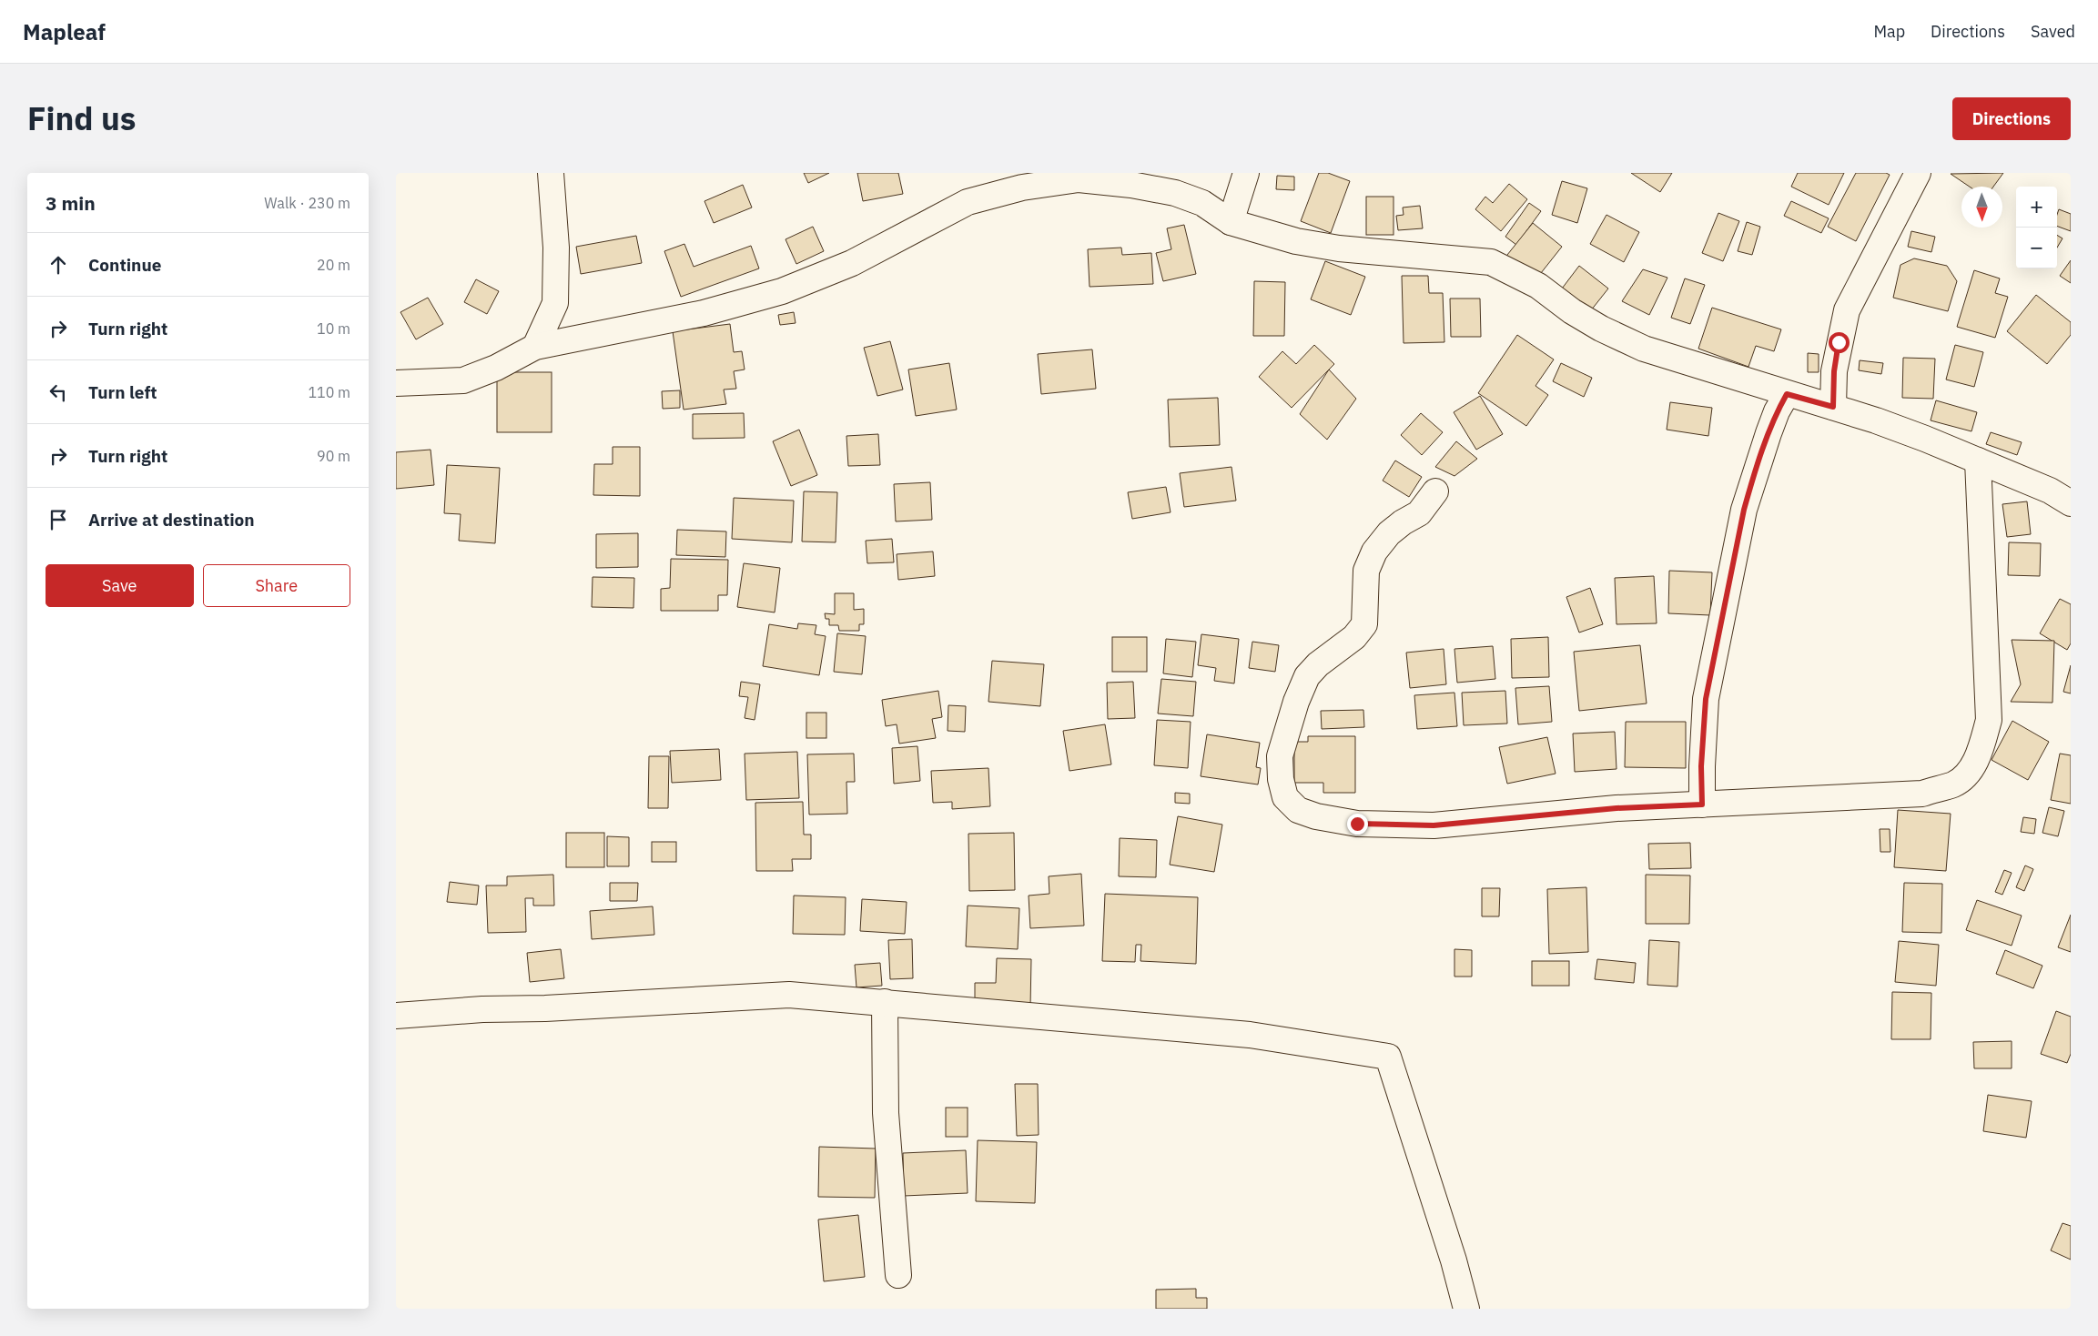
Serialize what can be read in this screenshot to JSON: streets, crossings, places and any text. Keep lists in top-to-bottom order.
{
  "north": "bottom",
  "page": {
    "header": "Mapleaf",
    "nav": ["Map", "Directions", "Saved"],
    "title": "Find us",
    "buttons": [
      "Directions",
      ["Save", "Share"]
    ],
    "heading": ["3 min", "Walk · 230 m"],
    "map_buttons": ["+", "−"],
    "list": [
      ["Continue", "20 m"],
      ["Turn right", "10 m"],
      ["Turn left", "110 m"],
      ["Turn right", "90 m"],
      "Arrive at destination"
    ]
  }
}
